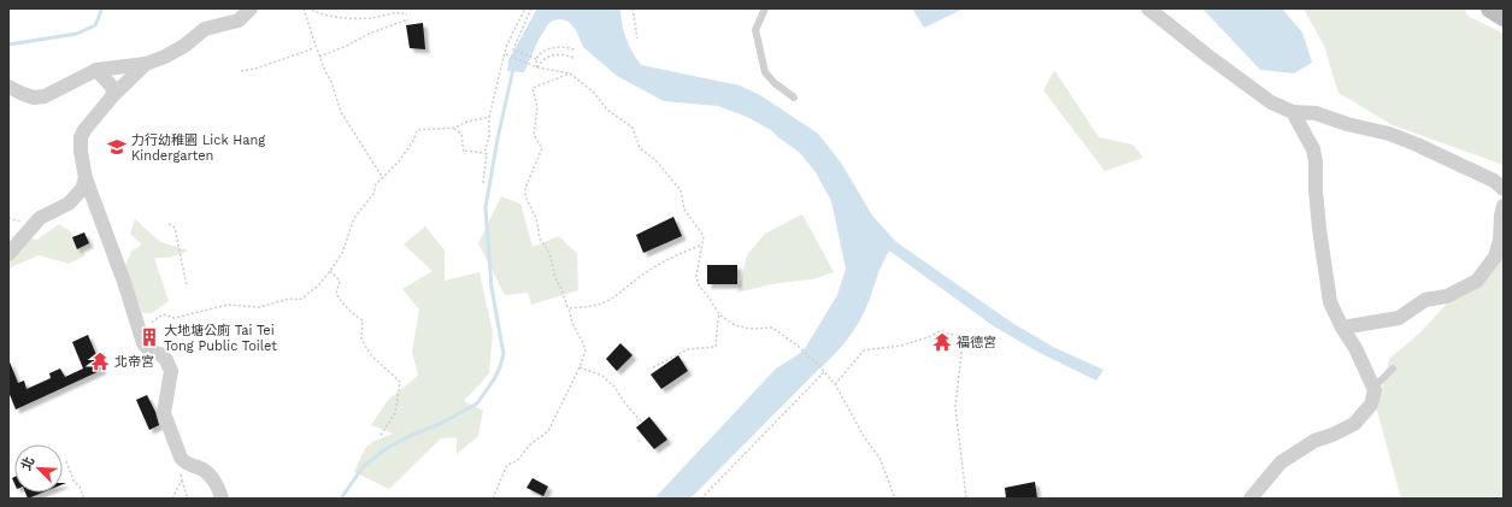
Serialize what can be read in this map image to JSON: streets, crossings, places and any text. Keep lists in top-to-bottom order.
{
  "places": {
    "school or university": ["力行幼稚園 Lick Hang Kindergarten"],
    "building": ["大地塘公廁 Tai Tei Tong Public Toilet"],
    "temple": ["福德宮", "北帝宮"]
  },
  "north": "top left"
}
